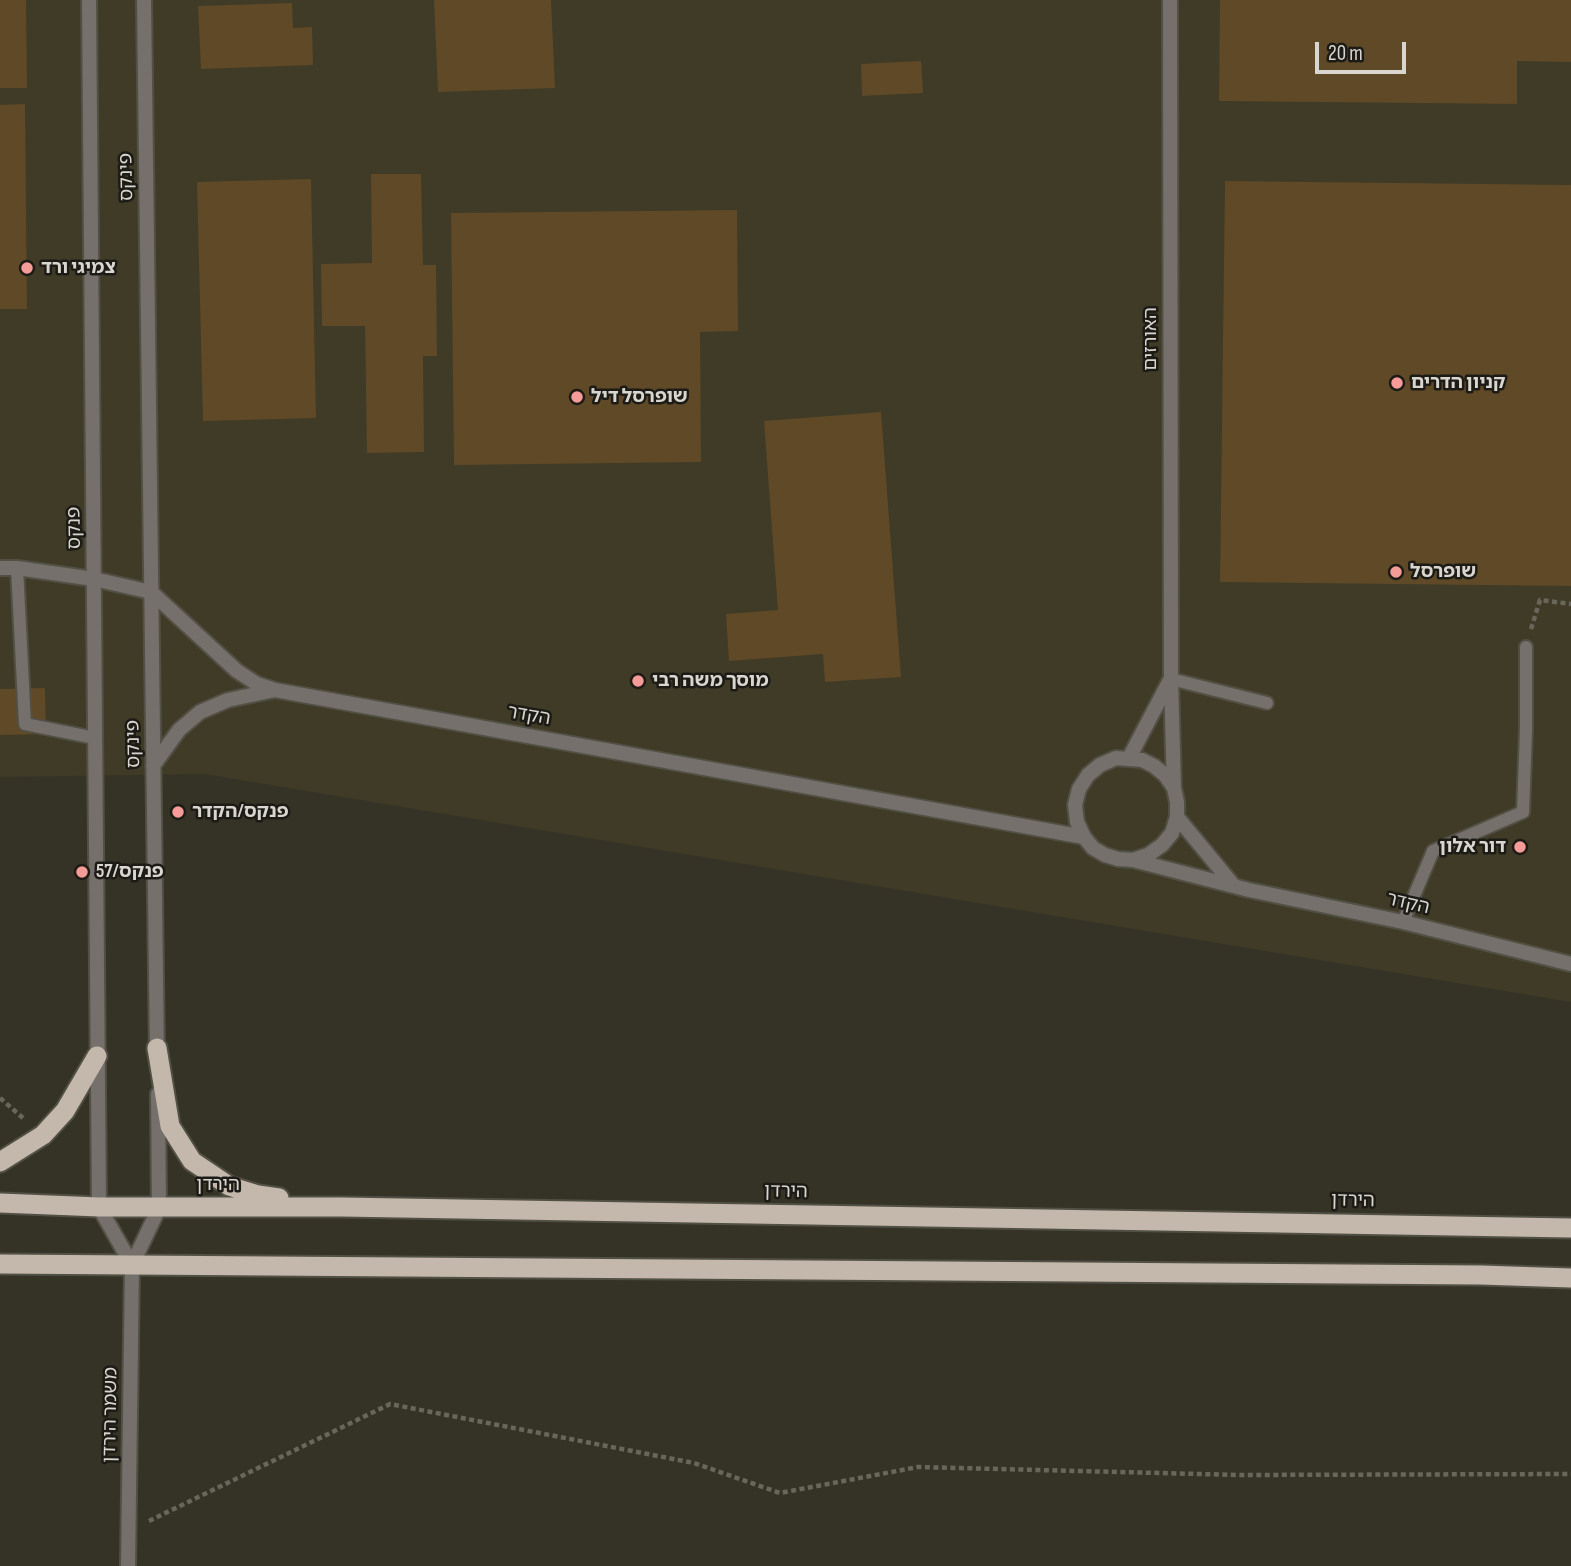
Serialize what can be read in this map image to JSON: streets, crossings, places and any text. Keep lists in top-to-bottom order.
{
  "streets": {
    "highway": ["הירדן"],
    "street": [
      "פינקס",
      "האורזים",
      "פנקס",
      "הקדר",
      "משמר הירדן"
    ]
  },
  "crossings": [
    ["פינקס", "הקדר"],
    ["פינקס", "הירדן"],
    ["פינקס", "משמר הירדן"],
    ["האורזים", "הקדר"],
    ["פנקס", "הקדר"]
  ],
  "places": [
    "צמיגי ורד",
    "קניון הדרים",
    "שופרסל דיל",
    "שופרסל",
    "מוסך משה רבי",
    "פנקס/הקדר",
    "דור אלון",
    "פנקס/57"
  ],
  "scale_bar": "20 m"
}
